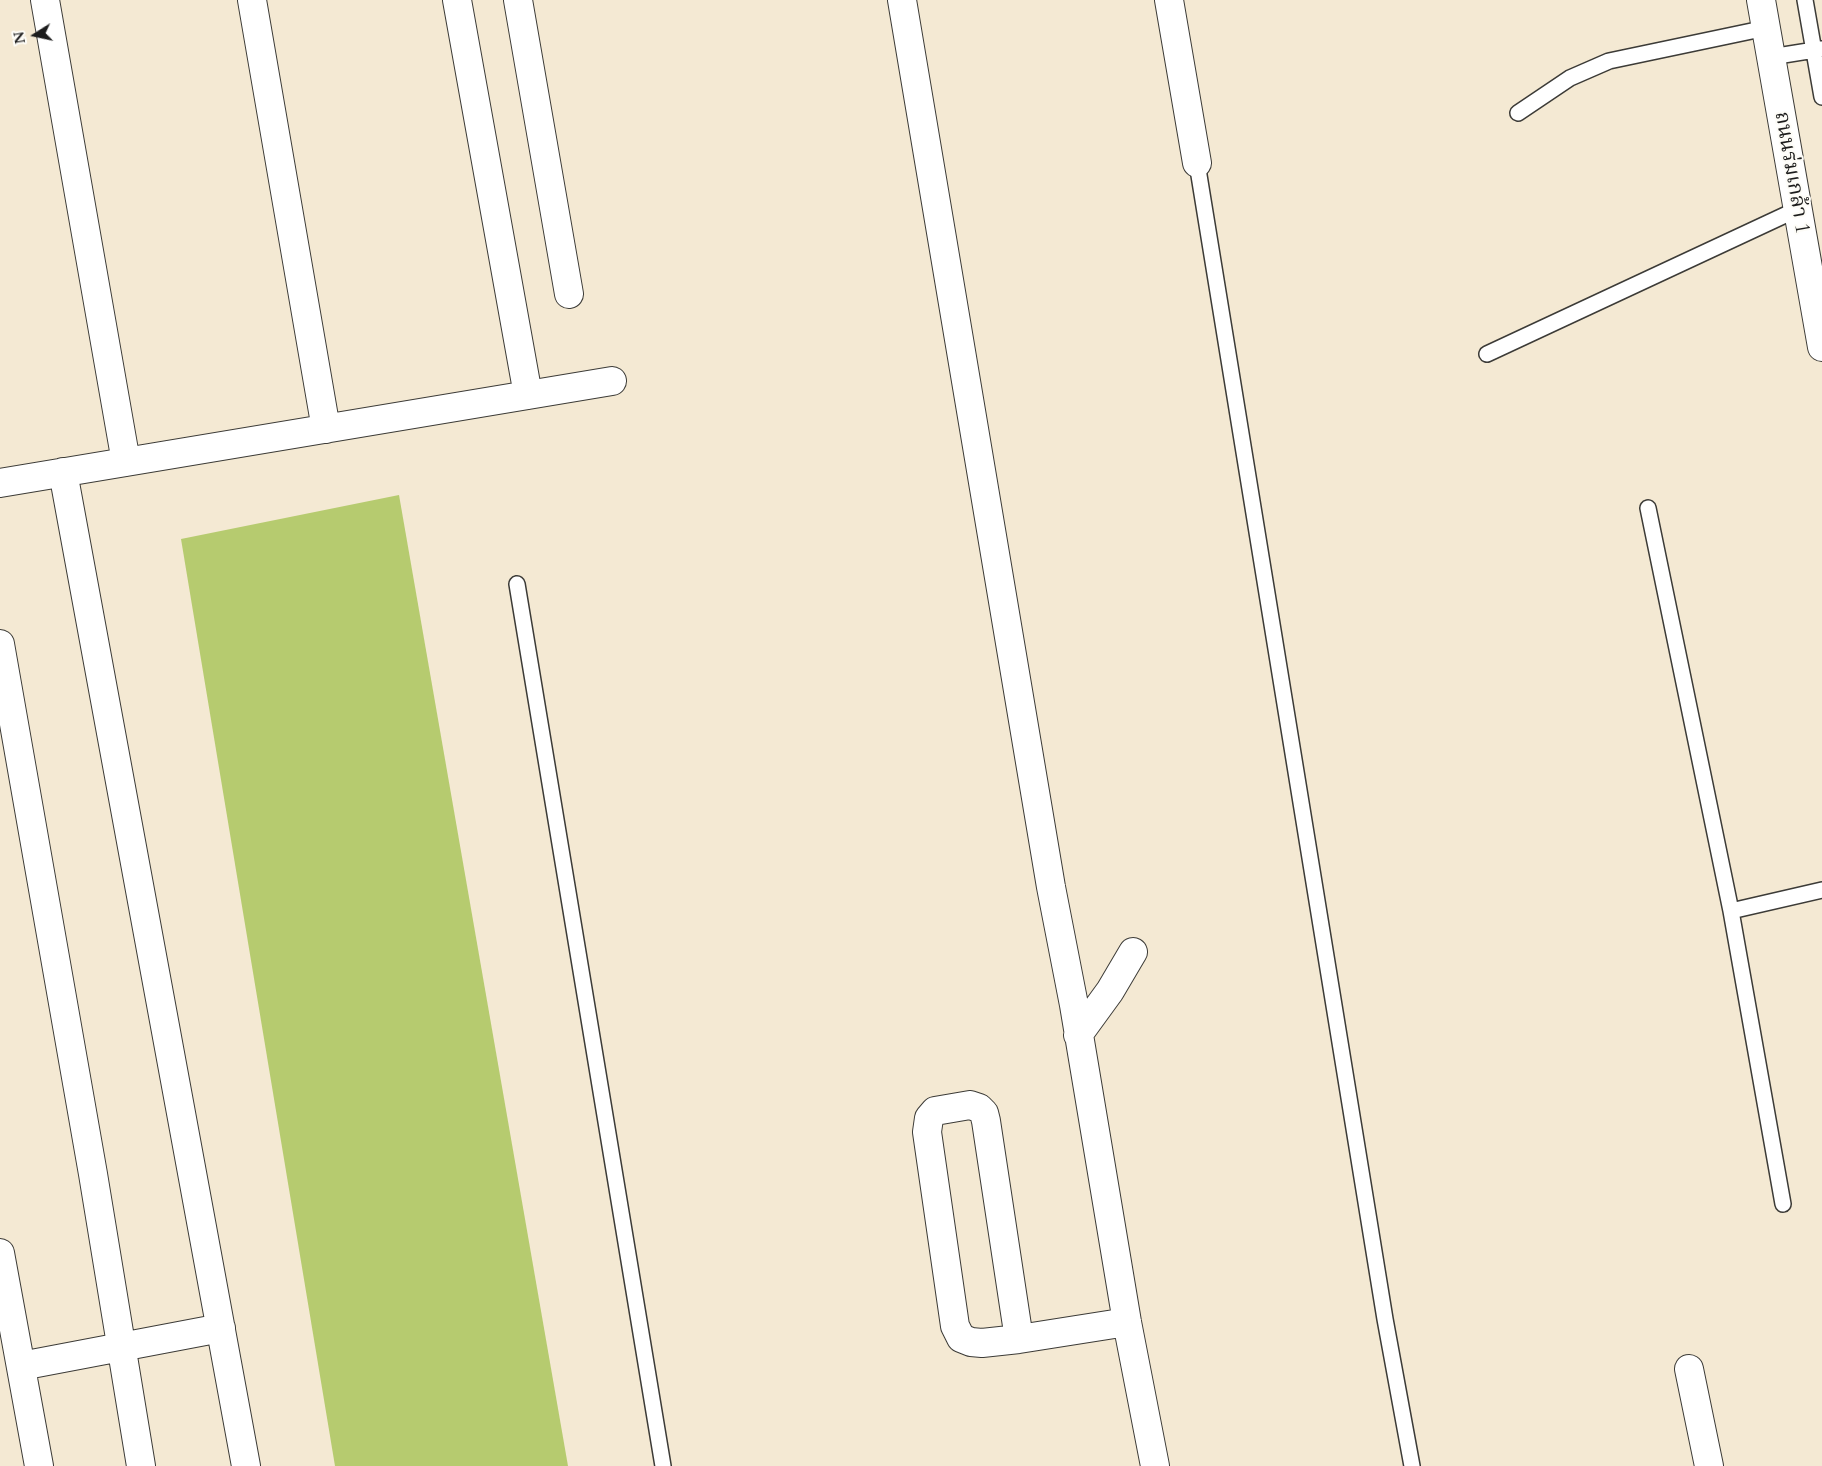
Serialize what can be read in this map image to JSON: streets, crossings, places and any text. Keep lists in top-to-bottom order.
{
  "streets": {
    "street": ["ถนนร่มเกล้า 1"]
  },
  "north": "left"
}
